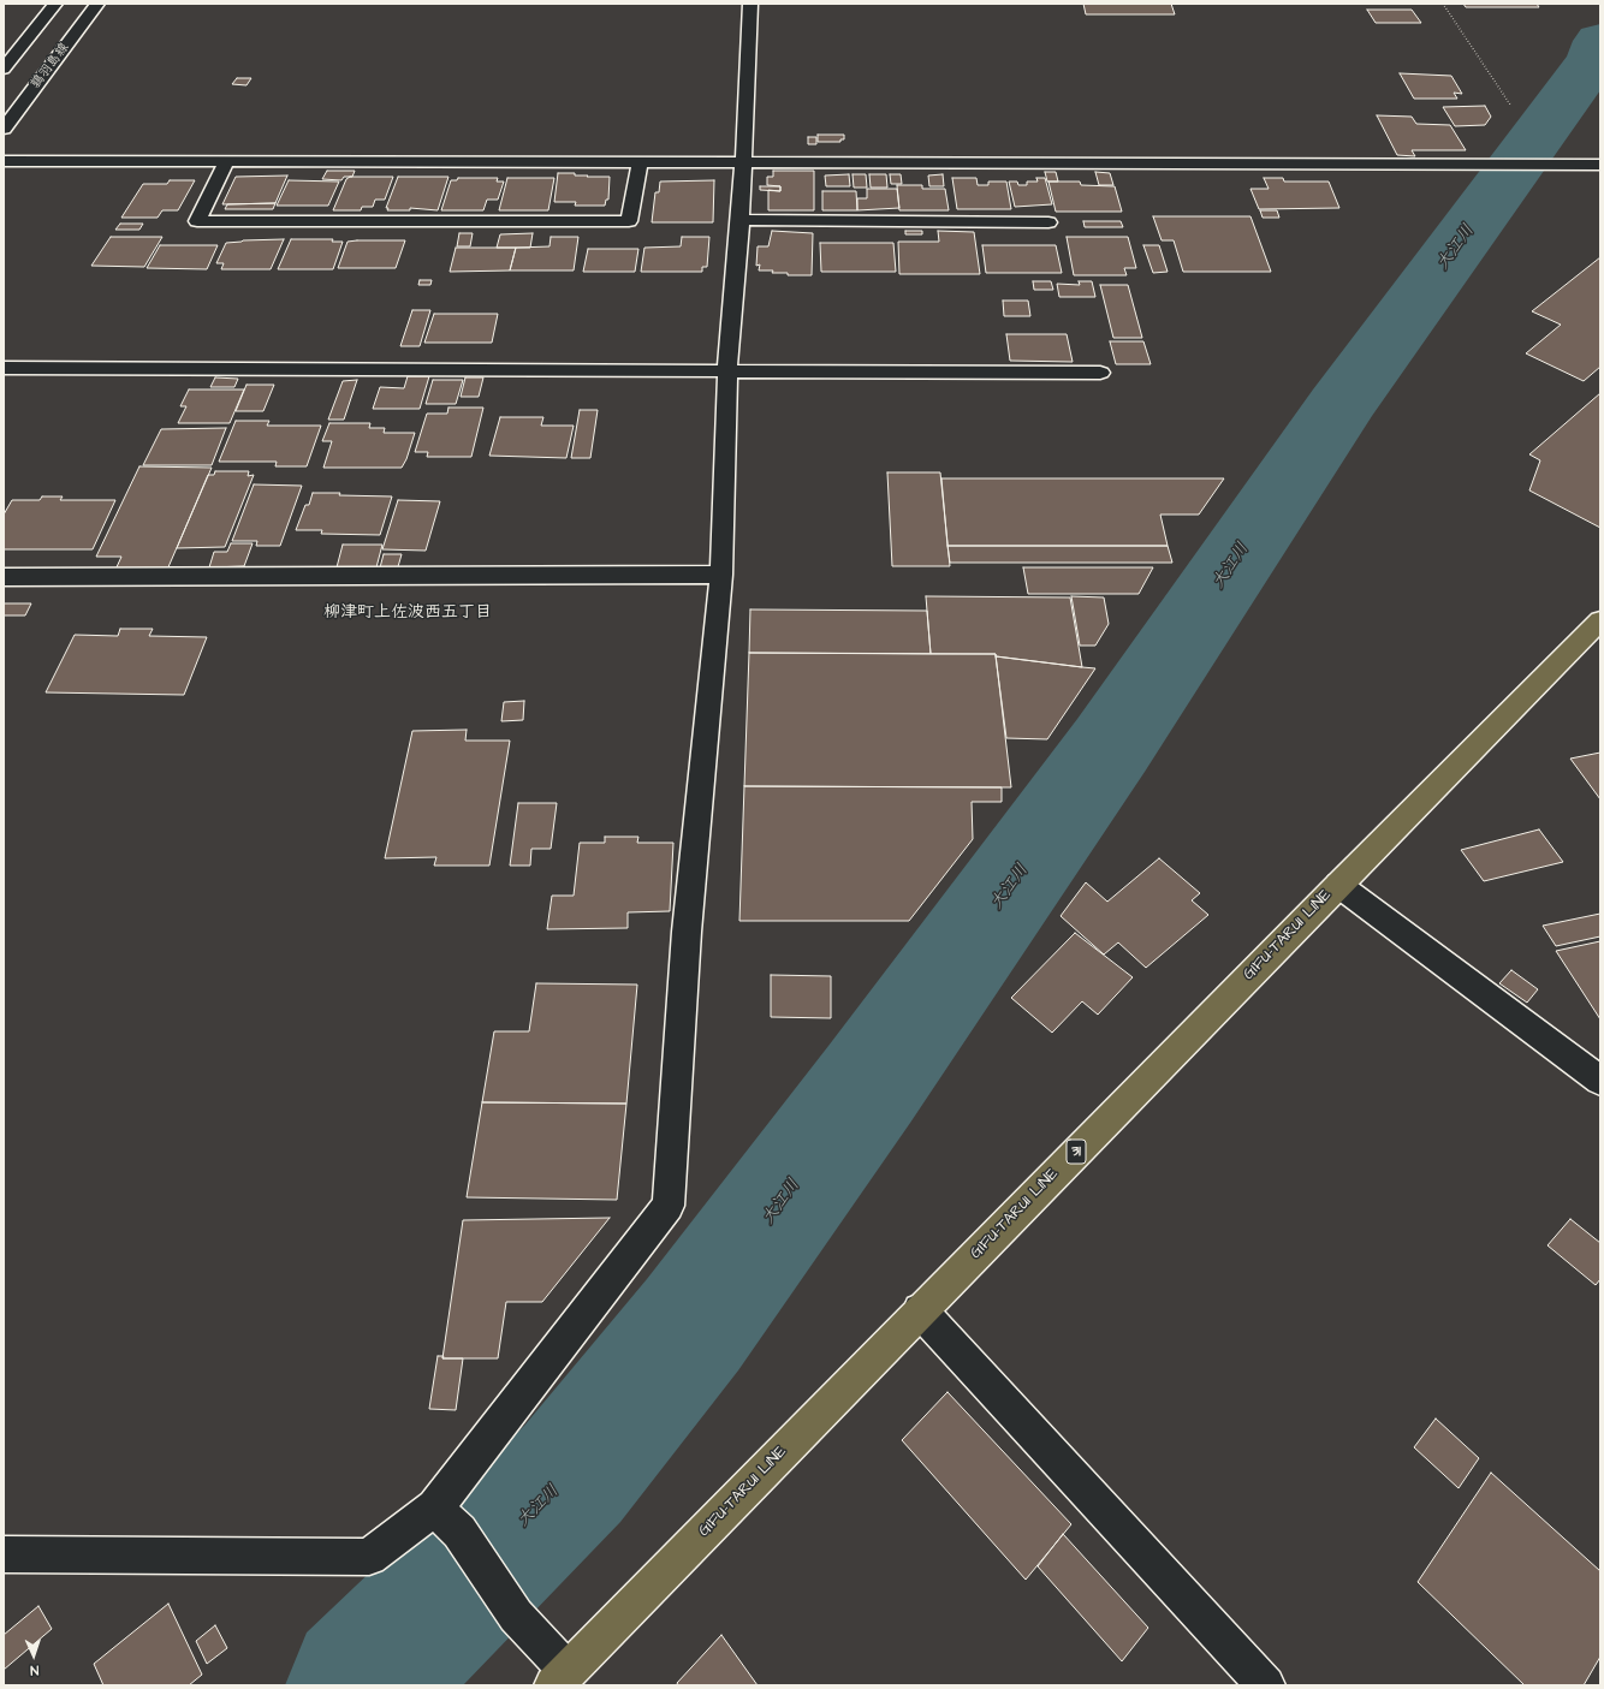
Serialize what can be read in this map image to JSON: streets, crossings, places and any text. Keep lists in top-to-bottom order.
{
  "streets": {
    "main road": ["GIFU-TARUI LINE", "31"],
    "street": ["鶉羽島線"]
  },
  "districts": ["柳津町上佐波西五丁目"],
  "water": ["大江川"],
  "north": "bottom"
}
